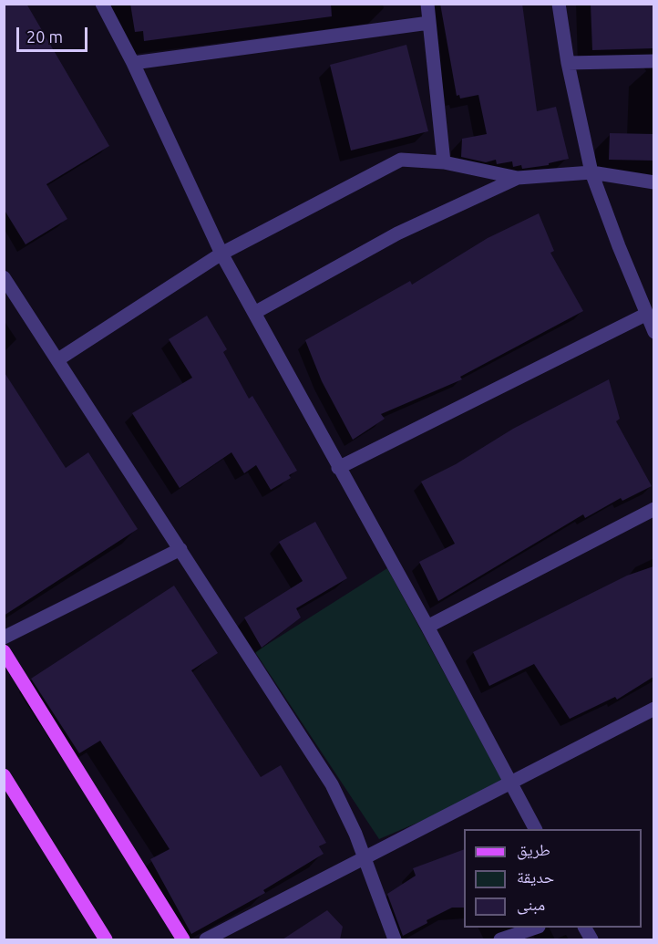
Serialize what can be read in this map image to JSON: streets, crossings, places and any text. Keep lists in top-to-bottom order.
{
  "legend": ["طريق", "حديقة", "مبنى"],
  "scale_bar": "20 m"
}
